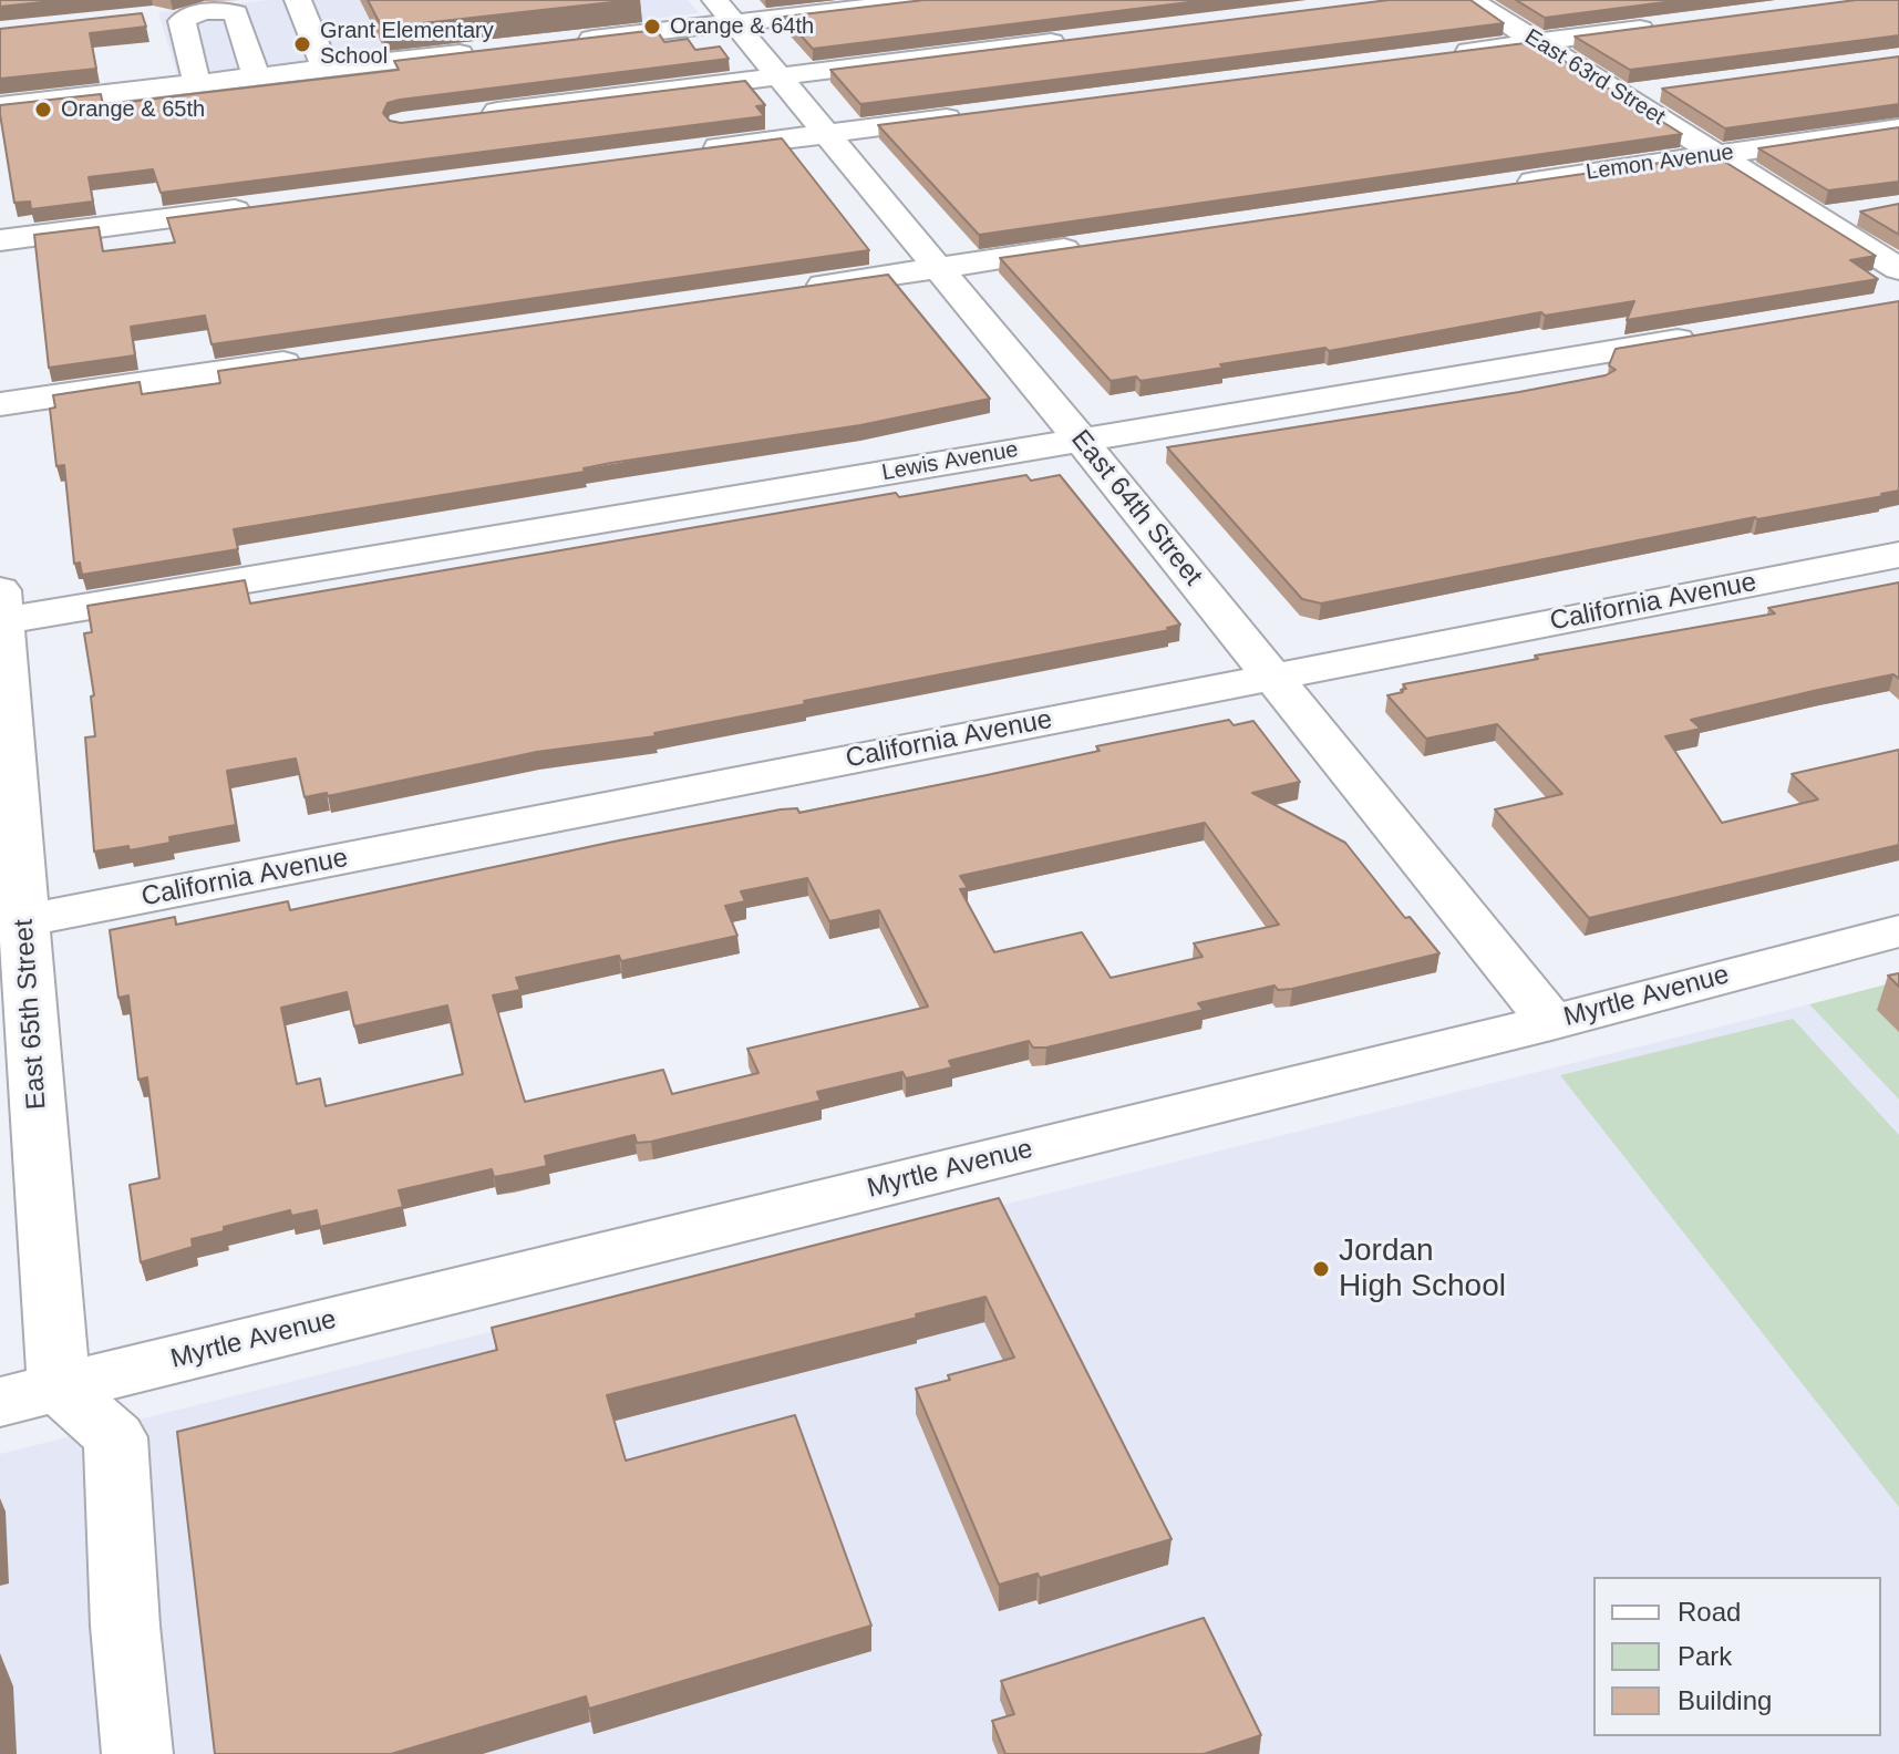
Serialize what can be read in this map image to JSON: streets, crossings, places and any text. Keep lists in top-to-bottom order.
{
  "streets": {
    "street": [
      "East 63rd Street",
      "Lemon Avenue",
      "Lewis Avenue",
      "East 64th Street",
      "California Avenue",
      "Myrtle Avenue",
      "East 65th Street"
    ]
  },
  "crossings": [
    ["East 63rd Street", "Lemon Avenue"],
    ["Lewis Avenue", "East 64th Street"],
    ["Lewis Avenue", "East 65th Street"],
    ["East 64th Street", "California Avenue"],
    ["East 64th Street", "Myrtle Avenue"],
    ["California Avenue", "East 65th Street"],
    ["Myrtle Avenue", "East 65th Street"]
  ],
  "places": [
    "Orange & 64th",
    "Grant Elementary School",
    "Orange & 65th",
    "Jordan High School"
  ],
  "legend": ["Road", "Park", "Building"]
}
